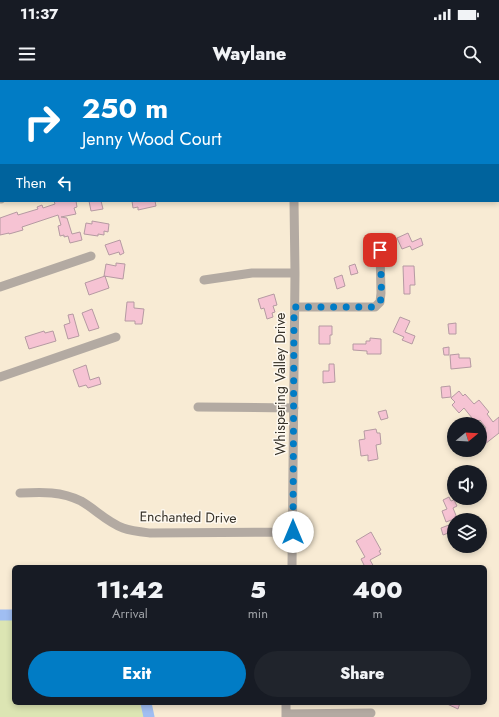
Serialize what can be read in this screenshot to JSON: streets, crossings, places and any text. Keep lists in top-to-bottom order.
{
  "streets": {
    "street": ["Whispering Valley Drive", "Enchanted Drive"]
  },
  "crossings": [
    ["Whispering Valley Drive", "Enchanted Drive"]
  ],
  "north": "right",
  "page": {
    "status": "11:37",
    "header": "Waylane",
    "turn": ["250 m", "Jenny Wood Court"],
    "then": "Then",
    "eta": [
      "11:42",
      "Arrival",
      "5",
      "min",
      "400",
      "m"
    ],
    "buttons": ["Exit", "Share"]
  }
}
